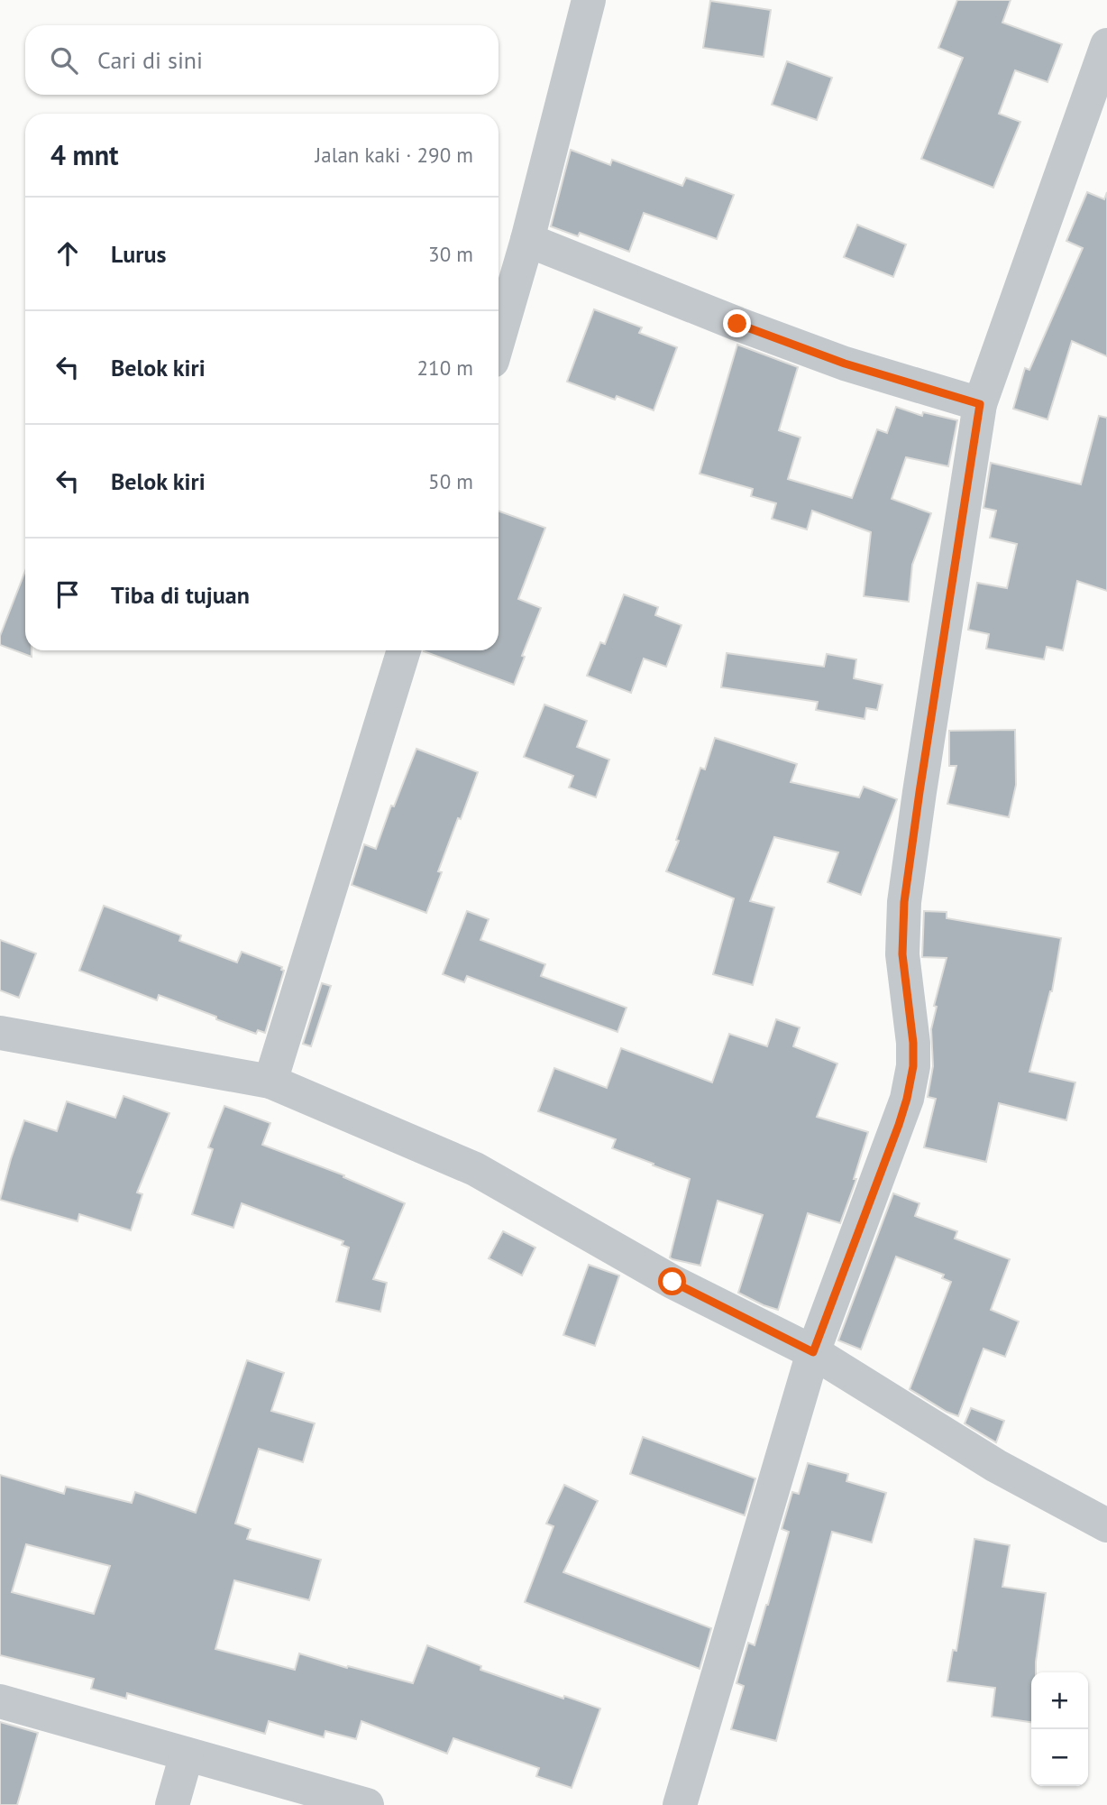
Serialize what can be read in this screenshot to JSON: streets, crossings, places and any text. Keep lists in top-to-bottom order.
{
  "page": {
    "search": "Cari di sini",
    "heading": ["4 mnt", "Jalan kaki · 290 m"],
    "list": [
      ["Lurus", "30 m"],
      ["Belok kiri", "210 m"],
      ["Belok kiri", "50 m"],
      "Tiba di tujuan"
    ],
    "map_buttons": ["+", "−"]
  }
}
